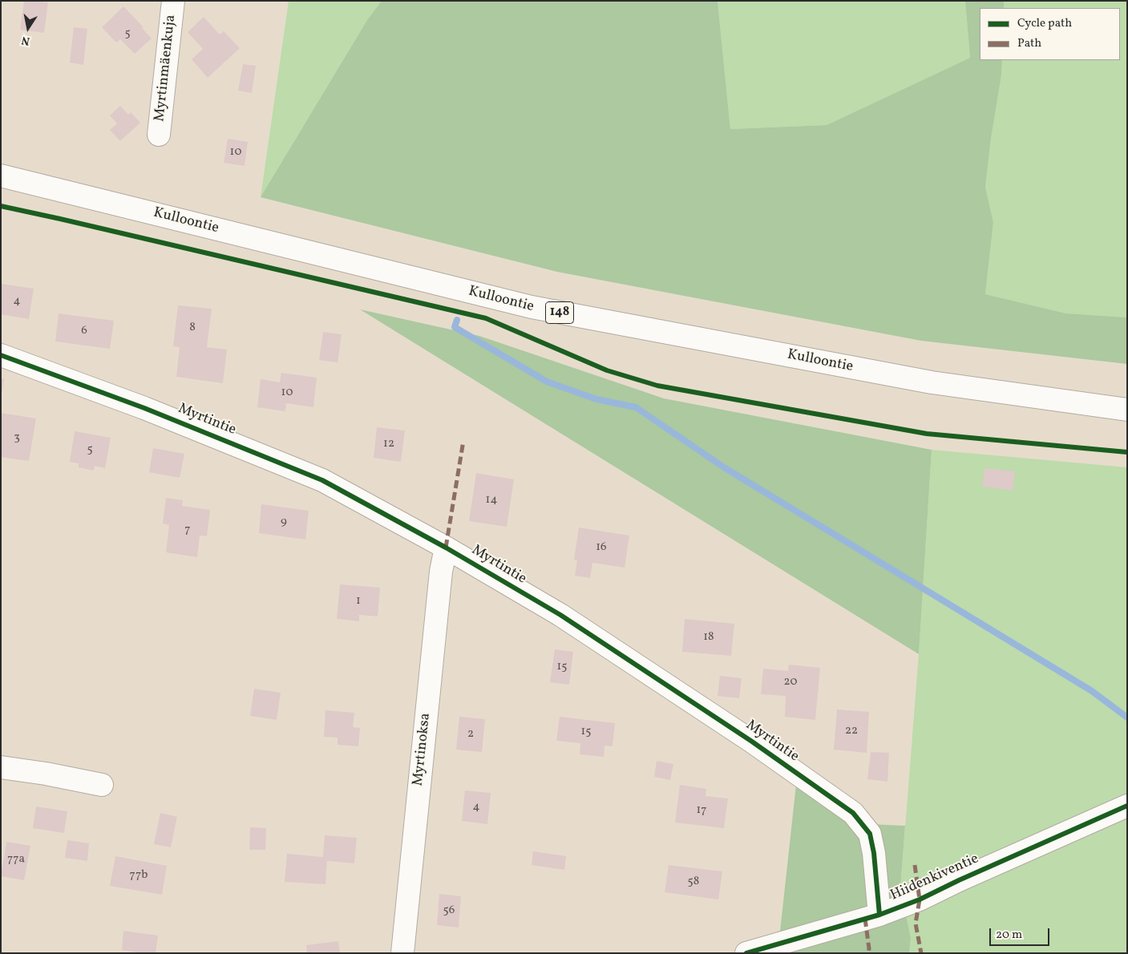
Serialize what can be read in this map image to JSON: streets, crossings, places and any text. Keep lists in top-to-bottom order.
{
  "streets": {
    "street": [
      "Myrtinmäenkuja",
      "Kulloontie",
      "148",
      "Myrtintie",
      "Myrtinoksa",
      "Hiidenkiventie"
    ]
  },
  "crossings": [
    ["Myrtintie", "Myrtinoksa"],
    ["Myrtintie", "Hiidenkiventie"]
  ],
  "house_numbers": [
    "5",
    "10",
    "4",
    "8",
    "6",
    "10",
    "3",
    "12",
    "5",
    "14",
    "9",
    "7",
    "16",
    "1",
    "18",
    "15",
    "20",
    "22",
    "15",
    "2",
    "4",
    "17",
    "77a",
    "77b",
    "58",
    "56"
  ],
  "legend": ["Cycle path", "Path"],
  "scale_bar": "20 m",
  "north": "bottom"
}
